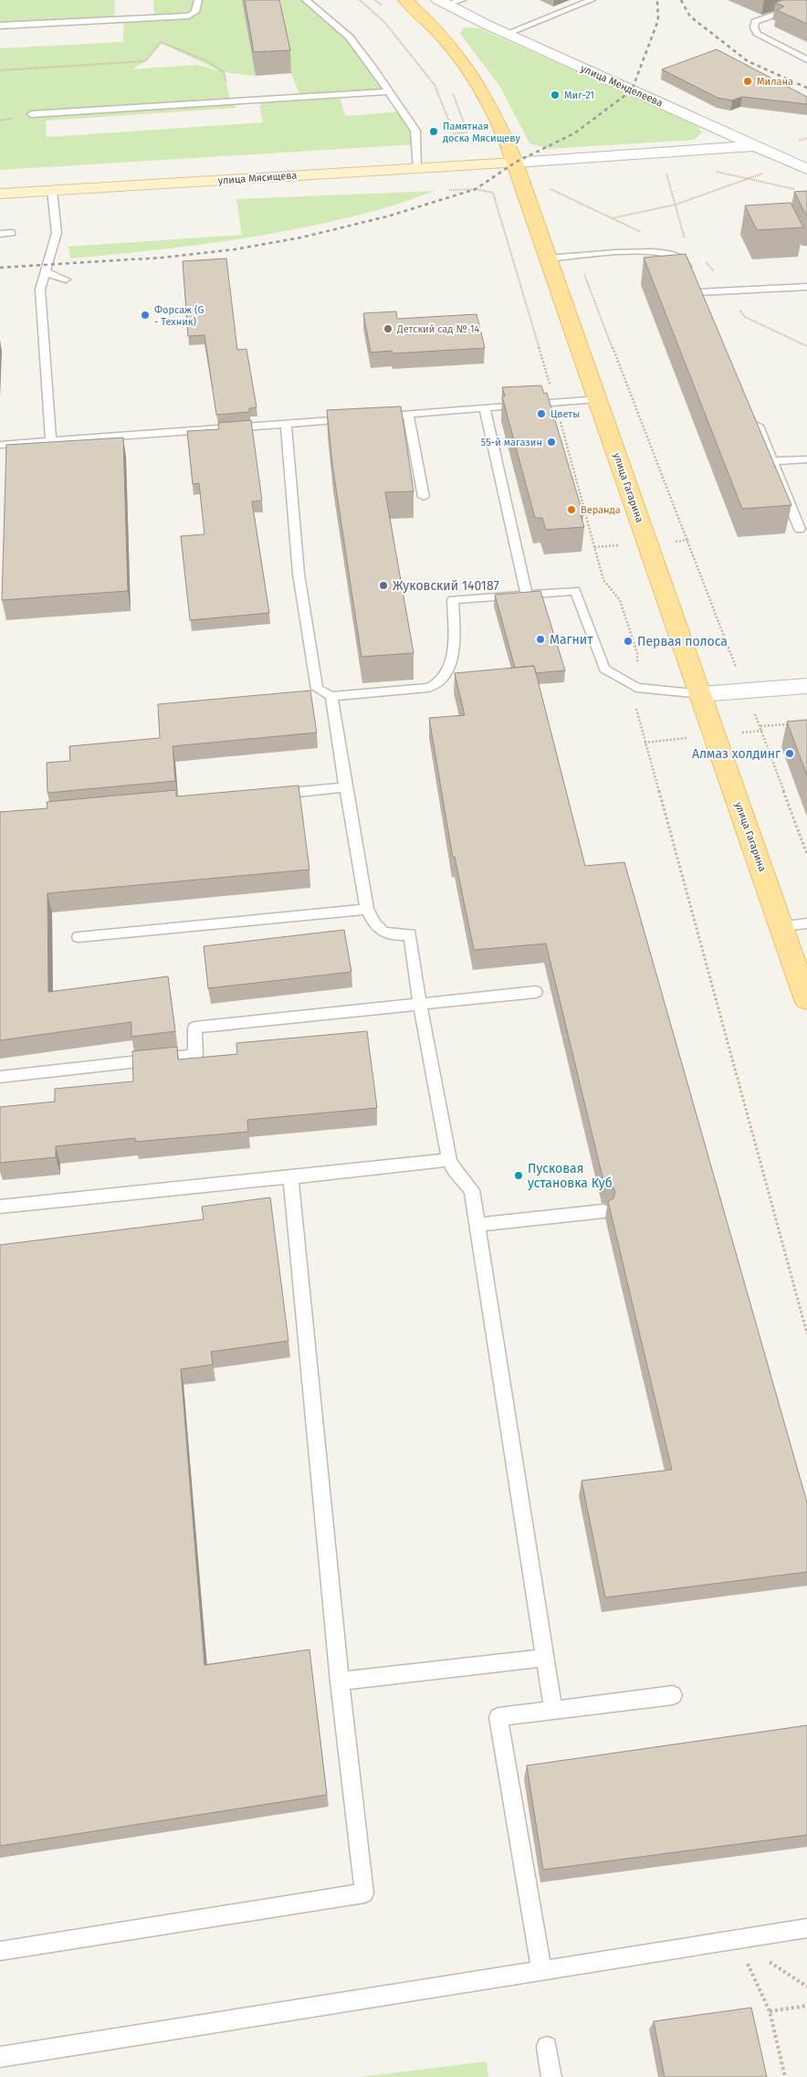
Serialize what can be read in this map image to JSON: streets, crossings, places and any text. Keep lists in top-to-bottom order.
{
  "streets": {
    "main road": ["улица Мясищева", "улица Гагарина"],
    "street": ["улица Менделеева"]
  },
  "crossings": [
    ["улица Мясищева", "улица Гагарина"]
  ],
  "places": [
    "Милана",
    "Миг-21",
    "Памятная доска Мясищеву",
    "Форсаж (G - Техник)",
    "Детский сад № 14",
    "Цветы",
    "55-й магазин",
    "Веранда",
    "Жуковский 140187",
    "Магнит",
    "Первая полоса",
    "Алмаз холдинг",
    "Пусковая установка Куб"
  ]
}
